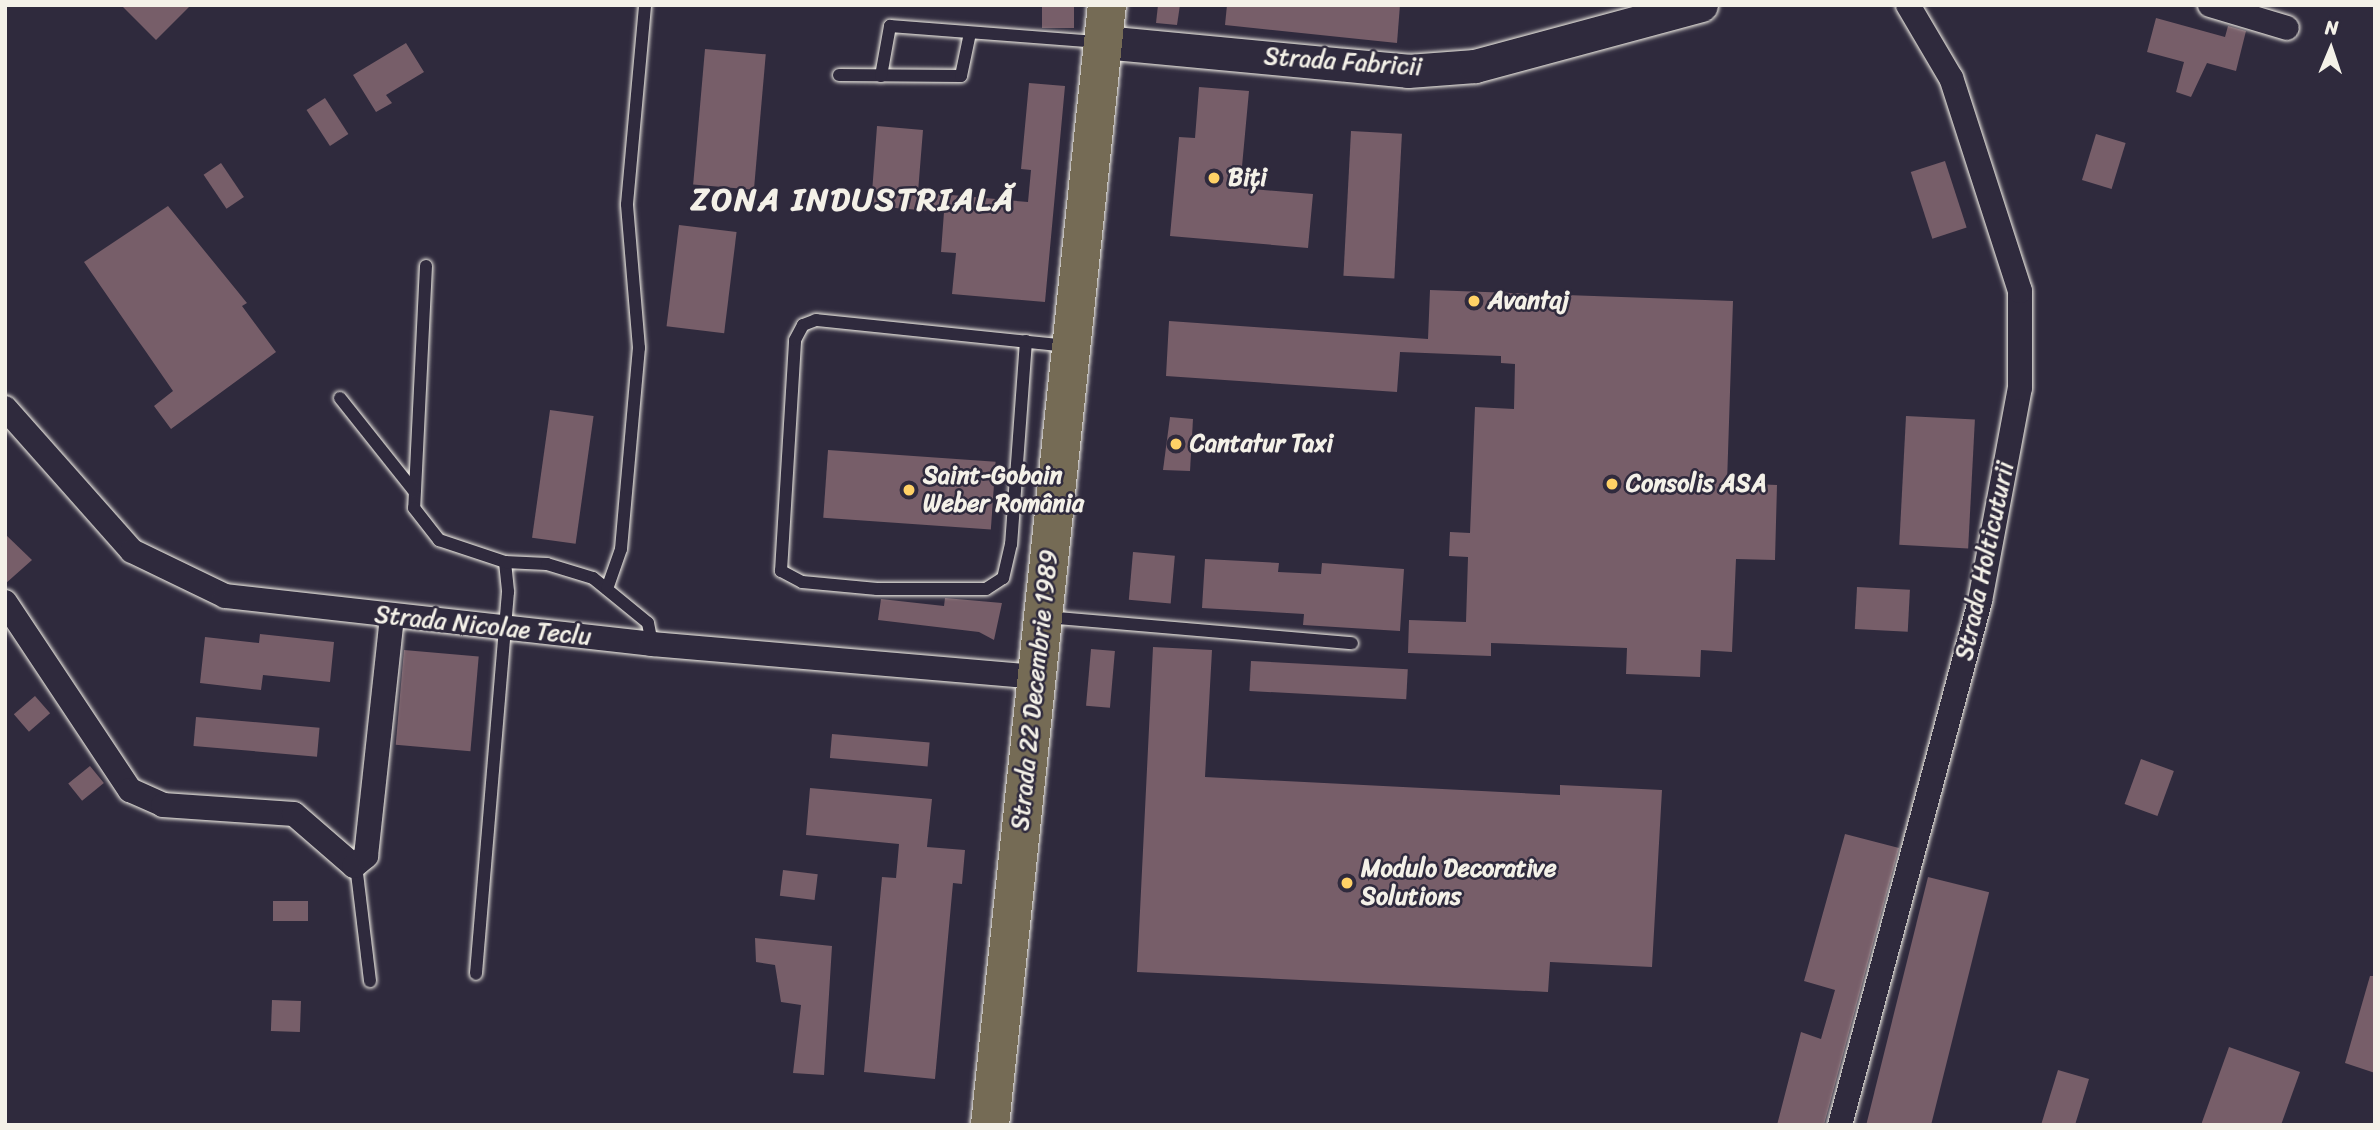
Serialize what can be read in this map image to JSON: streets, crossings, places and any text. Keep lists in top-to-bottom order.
{
  "streets": {
    "main road": ["Strada 22 Decembrie 1989"],
    "street": ["Strada Fabricii", "Strada Holticuturii", "Strada Nicolae Teclu"]
  },
  "crossings": [
    ["Strada Fabricii", "Strada 22 Decembrie 1989"],
    ["Strada Nicolae Teclu", "Strada 22 Decembrie 1989"]
  ],
  "districts": ["ZONA INDUSTRIALĂ"],
  "places": [
    "Biți",
    "Avantaj",
    "Cantatur Taxi",
    "Consolis ASA",
    "Saint-Gobain Weber România",
    "Modulo Decorative Solutions"
  ],
  "north": "top"
}
